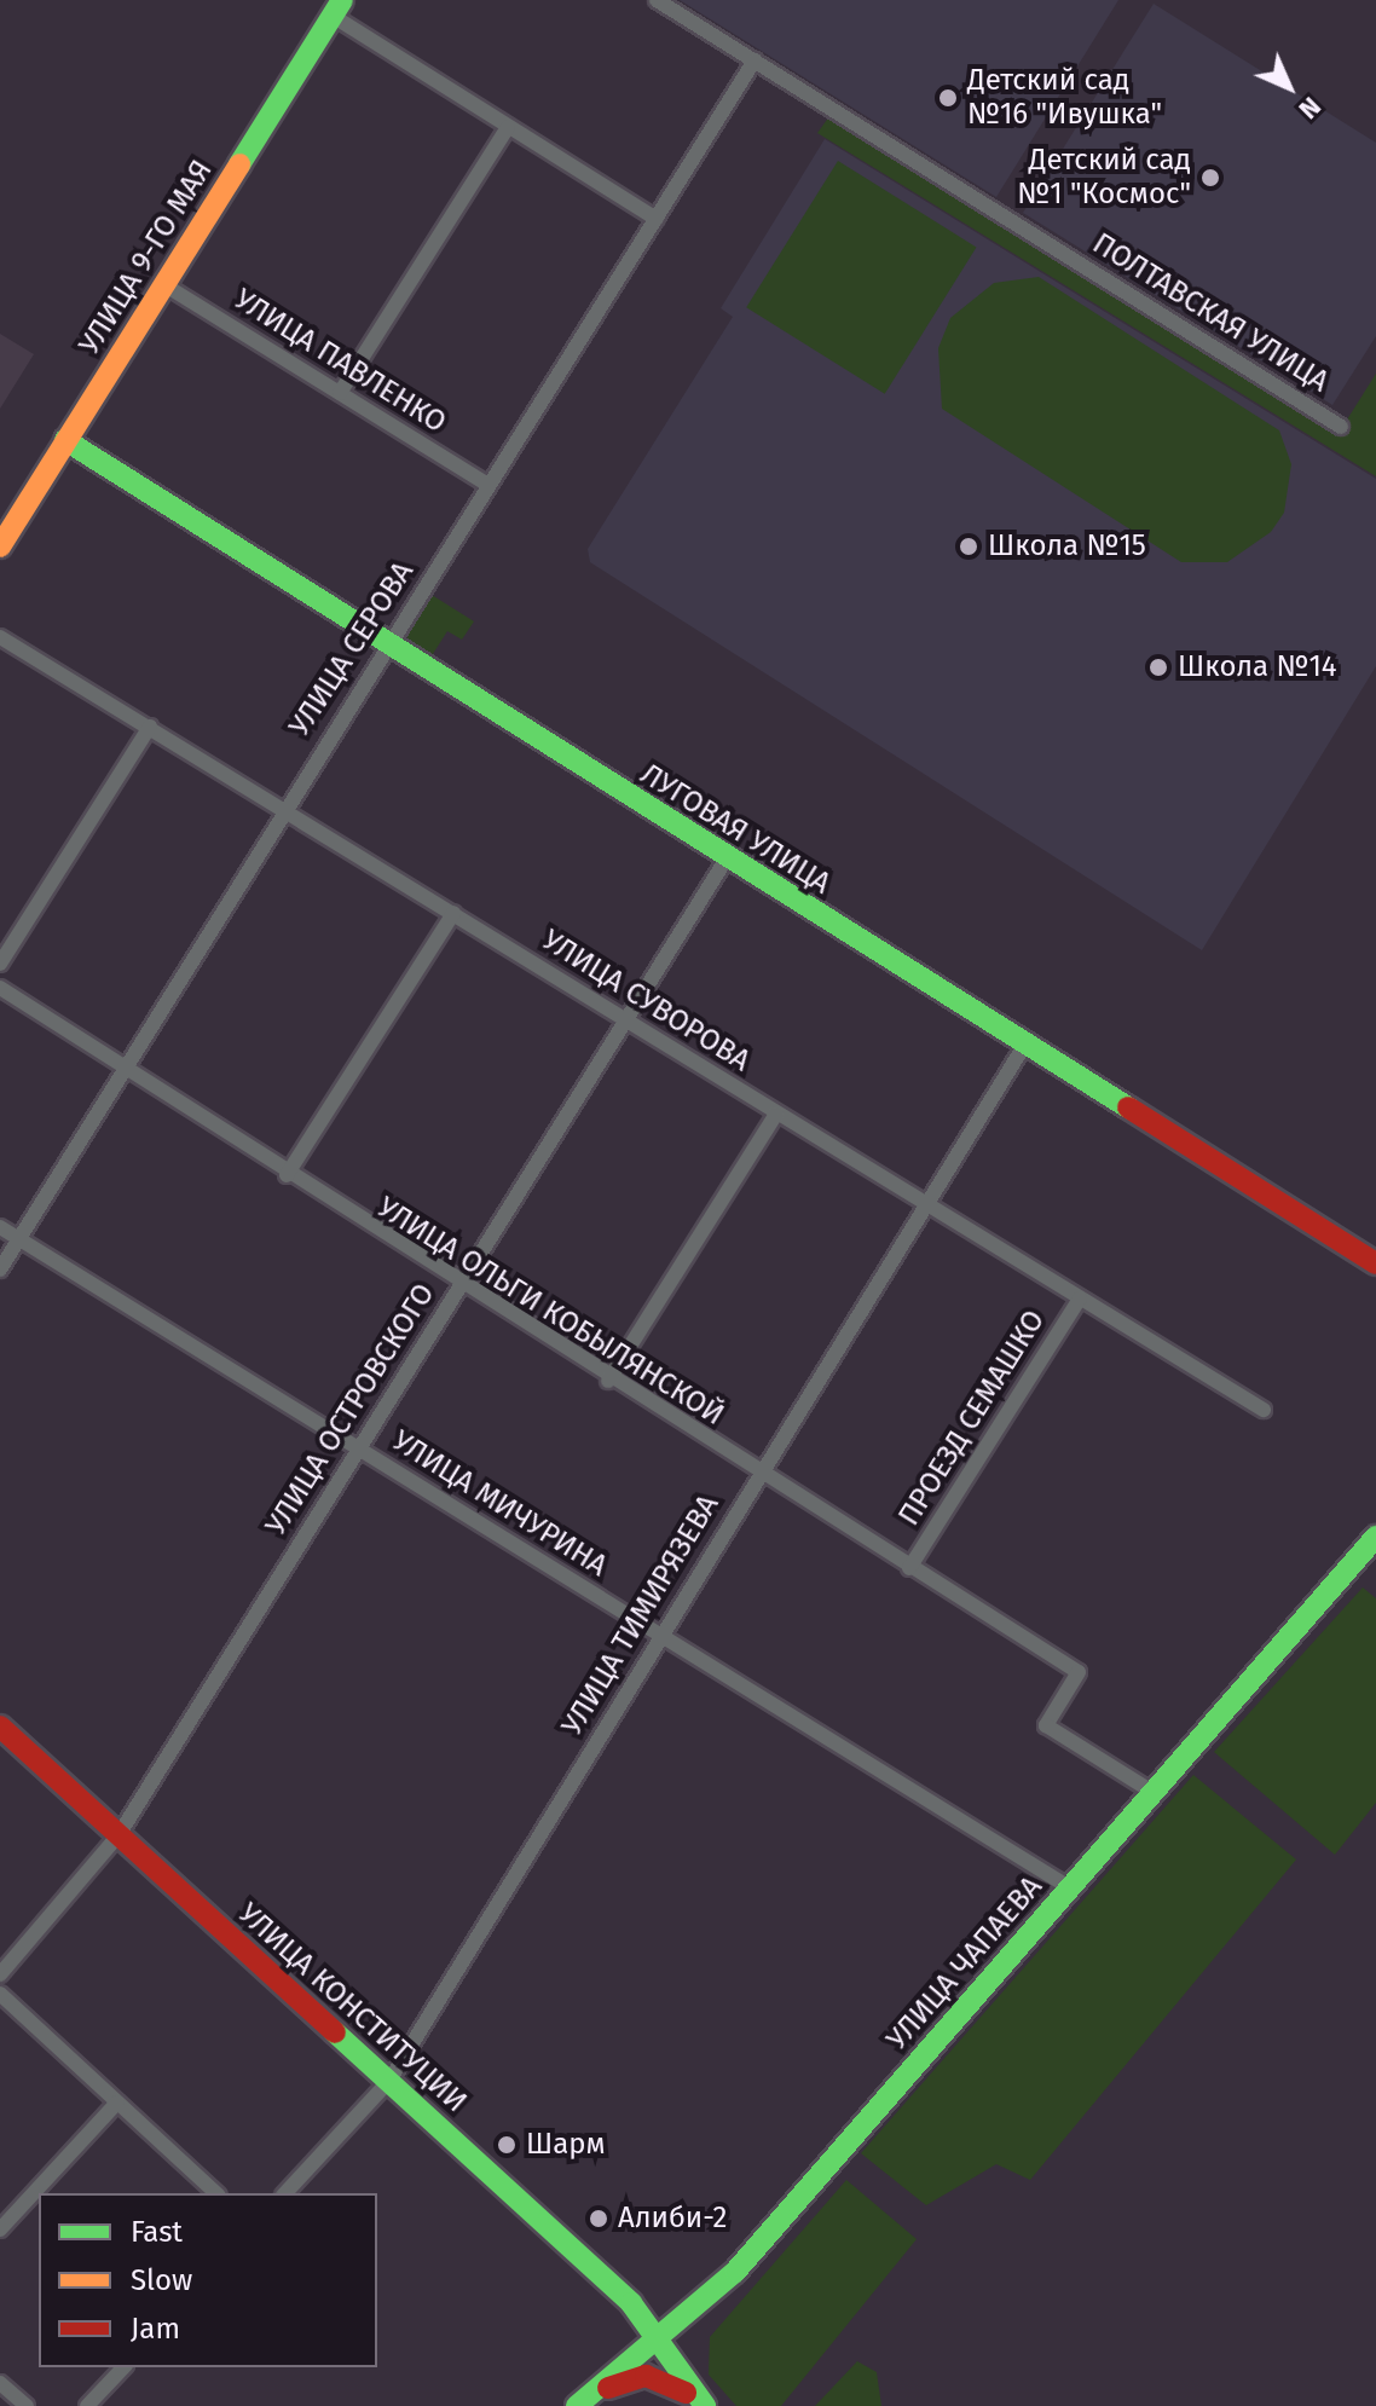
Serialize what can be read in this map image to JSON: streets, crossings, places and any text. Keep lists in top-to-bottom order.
{
  "streets": {
    "street": [
      "УЛИЦА 9-ГО МАЯ",
      "ПОЛТАВСКАЯ УЛИЦА",
      "УЛИЦА ПАВЛЕНКО",
      "УЛИЦА СЕРОВА",
      "ЛУГОВАЯ УЛИЦА",
      "УЛИЦА СУВОРОВА",
      "УЛИЦА ОЛЬГИ КОБЫЛЯНСКОЙ",
      "УЛИЦА ОСТРОВСКОГО",
      "ПРОЕЗД СЕМАШКО",
      "УЛИЦА МИЧУРИНА",
      "УЛИЦА ТИМИРЯЗЕВА",
      "УЛИЦА ЧАПАЕВА",
      "УЛИЦА КОНСТИТУЦИИ"
    ]
  },
  "crossings": [
    ["УЛИЦА 9-ГО МАЯ", "УЛИЦА ПАВЛЕНКО"],
    ["УЛИЦА 9-ГО МАЯ", "ЛУГОВАЯ УЛИЦА"],
    ["ПОЛТАВСКАЯ УЛИЦА", "УЛИЦА СЕРОВА"],
    ["УЛИЦА ПАВЛЕНКО", "УЛИЦА СЕРОВА"],
    ["УЛИЦА СЕРОВА", "ЛУГОВАЯ УЛИЦА"],
    ["УЛИЦА СЕРОВА", "УЛИЦА СУВОРОВА"],
    ["УЛИЦА СЕРОВА", "УЛИЦА ОЛЬГИ КОБЫЛЯНСКОЙ"],
    ["УЛИЦА СЕРОВА", "УЛИЦА МИЧУРИНА"],
    ["ЛУГОВАЯ УЛИЦА", "УЛИЦА ОСТРОВСКОГО"],
    ["ЛУГОВАЯ УЛИЦА", "УЛИЦА ТИМИРЯЗЕВА"],
    ["УЛИЦА СУВОРОВА", "УЛИЦА ОСТРОВСКОГО"],
    ["УЛИЦА СУВОРОВА", "ПРОЕЗД СЕМАШКО"],
    ["УЛИЦА СУВОРОВА", "УЛИЦА ТИМИРЯЗЕВА"],
    ["УЛИЦА ОЛЬГИ КОБЫЛЯНСКОЙ", "УЛИЦА ОСТРОВСКОГО"],
    ["УЛИЦА ОЛЬГИ КОБЫЛЯНСКОЙ", "ПРОЕЗД СЕМАШКО"],
    ["УЛИЦА ОЛЬГИ КОБЫЛЯНСКОЙ", "УЛИЦА ТИМИРЯЗЕВА"],
    ["УЛИЦА ОЛЬГИ КОБЫЛЯНСКОЙ", "УЛИЦА ЧАПАЕВА"],
    ["УЛИЦА ОСТРОВСКОГО", "УЛИЦА МИЧУРИНА"],
    ["УЛИЦА ОСТРОВСКОГО", "УЛИЦА КОНСТИТУЦИИ"],
    ["УЛИЦА МИЧУРИНА", "УЛИЦА ТИМИРЯЗЕВА"],
    ["УЛИЦА МИЧУРИНА", "УЛИЦА ЧАПАЕВА"],
    ["УЛИЦА ТИМИРЯЗЕВА", "УЛИЦА КОНСТИТУЦИИ"],
    ["УЛИЦА ЧАПАЕВА", "УЛИЦА КОНСТИТУЦИИ"]
  ],
  "places": [
    "Детский сад №16 \"Ивушка\"",
    "Детский сад №1 \"Космос\"",
    "Школа №15",
    "Школа №14",
    "Шарм",
    "Алиби-2"
  ],
  "legend": ["Fast", "Slow", "Jam"],
  "north": "bottom right"
}
